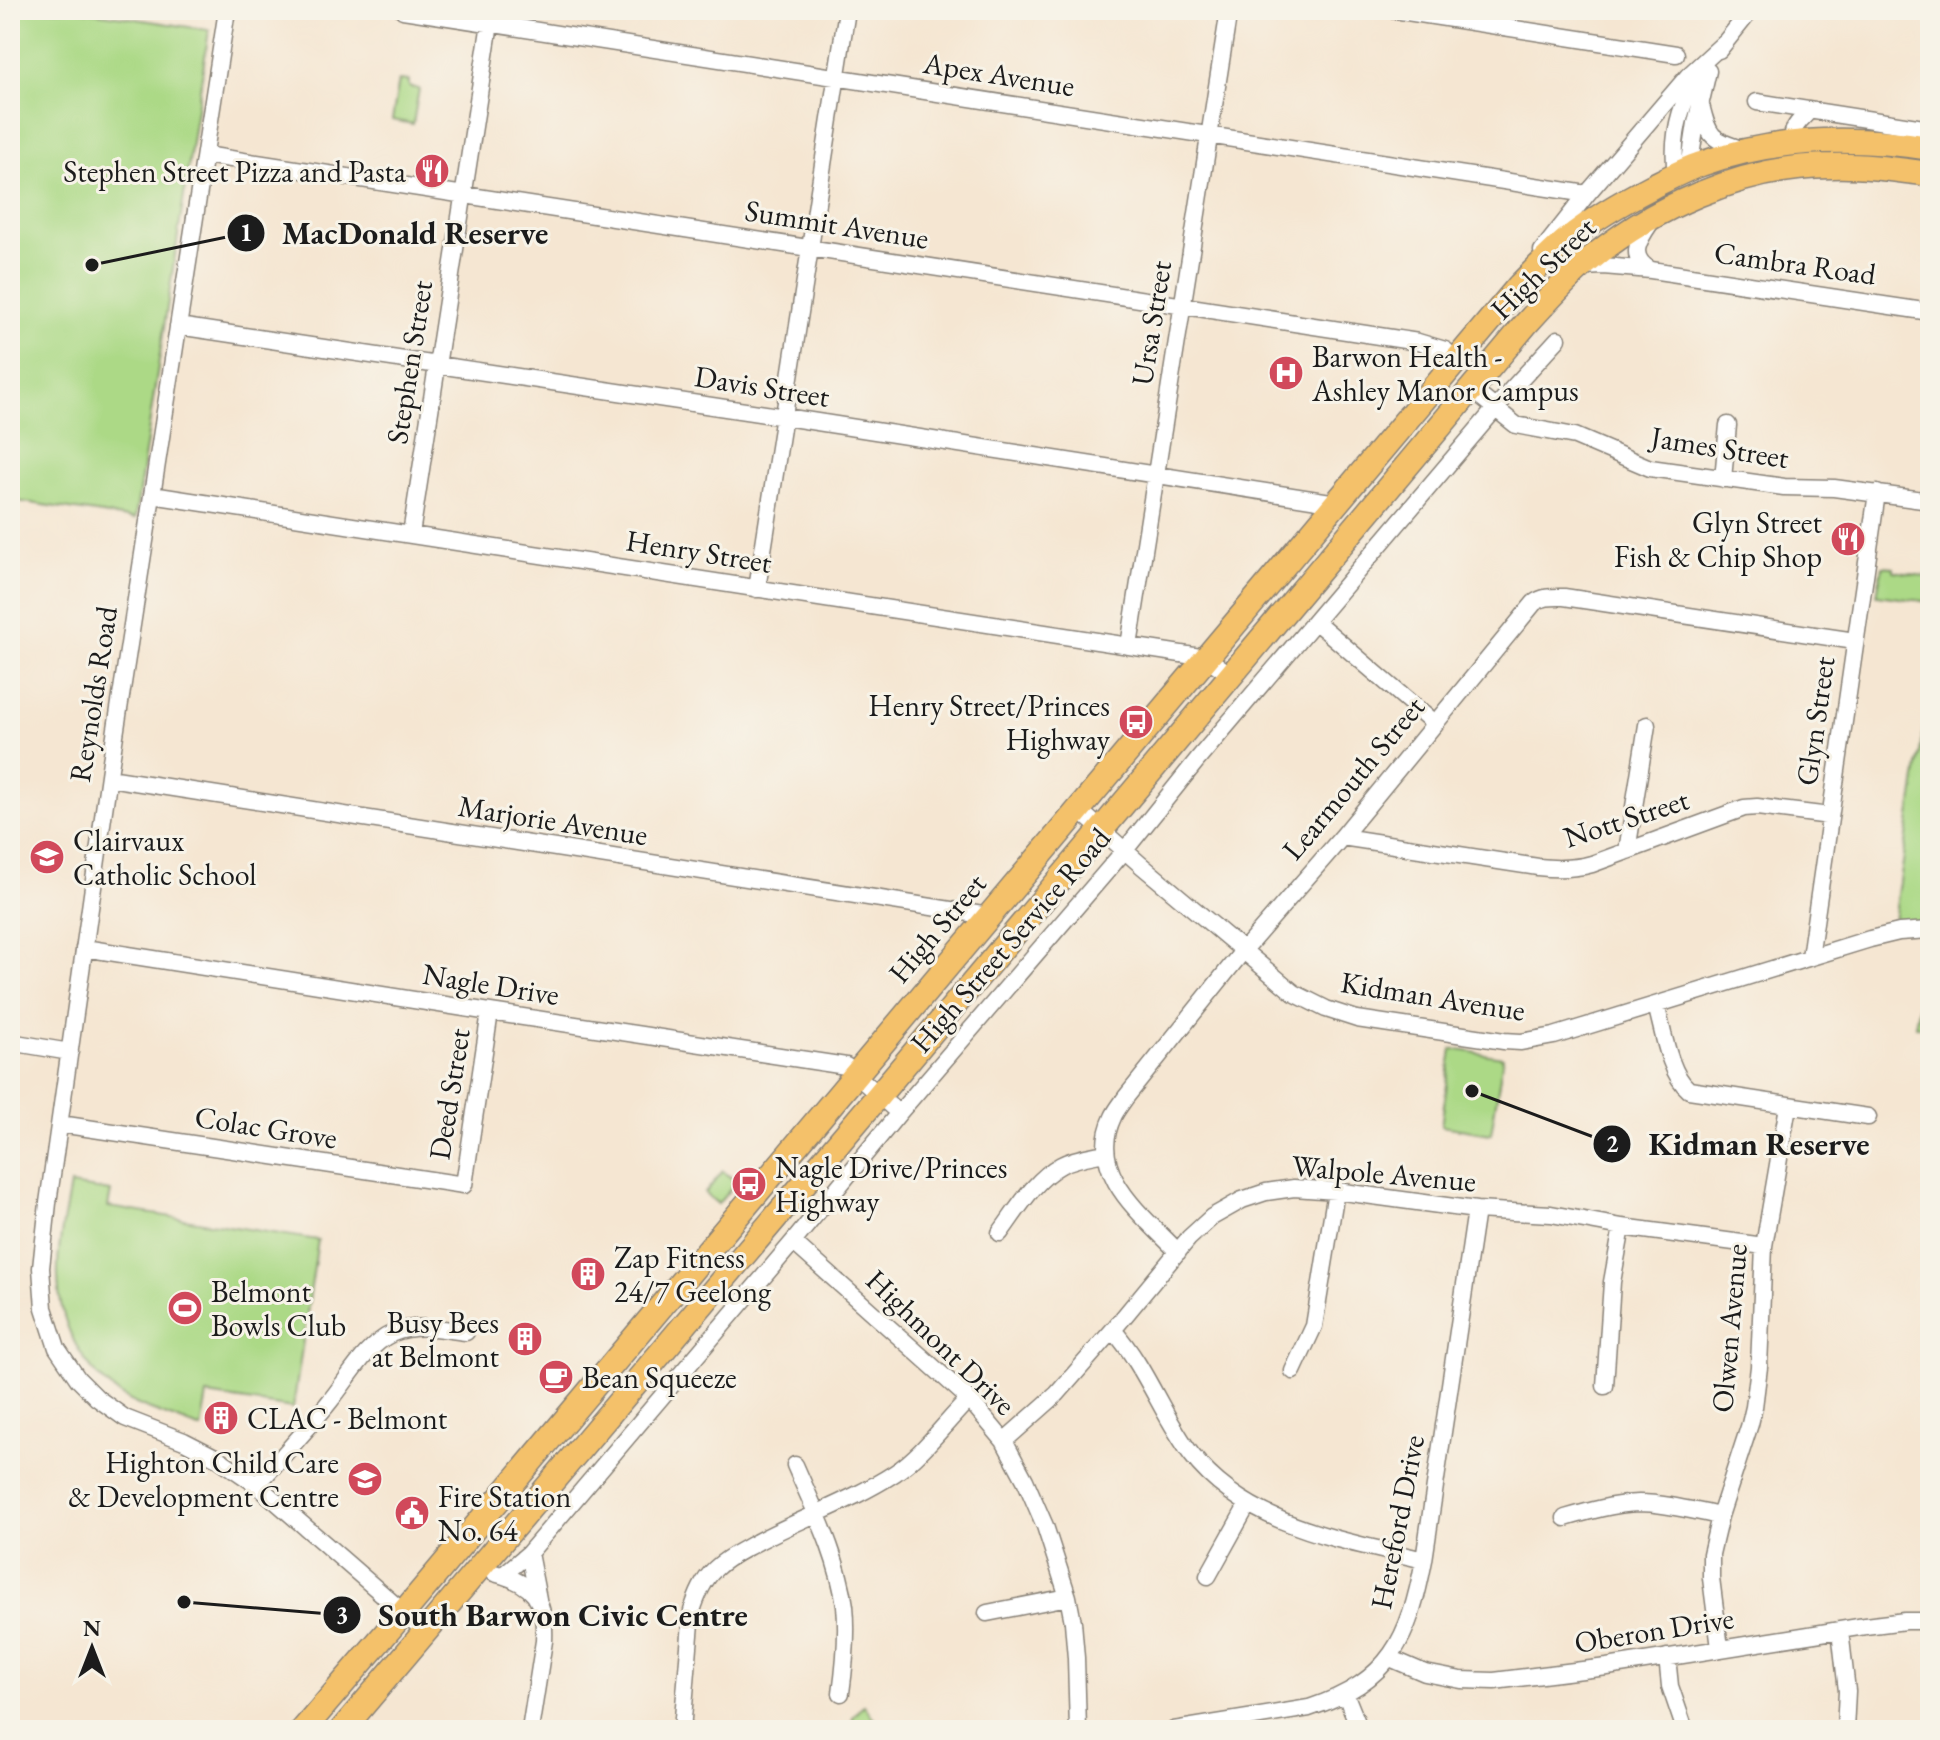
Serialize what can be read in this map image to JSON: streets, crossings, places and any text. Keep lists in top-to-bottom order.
{
  "streets": {
    "highway": ["High Street"],
    "street": [
      "Apex Avenue",
      "Summit Avenue",
      "Cambra Road",
      "Ursa Street",
      "Stephen Street",
      "Davis Street",
      "James Street",
      "Henry Street",
      "Reynolds Road",
      "Glyn Street",
      "Learmouth Street",
      "Nott Street",
      "Marjorie Avenue",
      "High Street Service Road",
      "Nagle Drive",
      "Kidman Avenue",
      "Deed Street",
      "Colac Grove",
      "Walpole Avenue",
      "Olwen Avenue",
      "Highmont Drive",
      "Hereford Drive",
      "Oberon Drive"
    ]
  },
  "crossings": [
    ["Apex Avenue", "High Street"],
    ["Apex Avenue", "Ursa Street"],
    ["Apex Avenue", "Stephen Street"],
    ["Summit Avenue", "High Street"],
    ["Summit Avenue", "Ursa Street"],
    ["Summit Avenue", "Stephen Street"],
    ["Summit Avenue", "Reynolds Road"],
    ["Cambra Road", "High Street"],
    ["High Street", "Davis Street"],
    ["High Street", "James Street"],
    ["High Street", "Henry Street"],
    ["High Street", "Reynolds Road"],
    ["High Street", "Marjorie Avenue"],
    ["High Street", "Nagle Drive"],
    ["High Street", "Kidman Avenue"],
    ["Ursa Street", "Davis Street"],
    ["Ursa Street", "Henry Street"],
    ["Stephen Street", "Davis Street"],
    ["Stephen Street", "Henry Street"],
    ["Davis Street", "Reynolds Road"],
    ["James Street", "Glyn Street"],
    ["James Street", "High Street Service Road"],
    ["Henry Street", "Reynolds Road"],
    ["Reynolds Road", "Marjorie Avenue"],
    ["Reynolds Road", "Nagle Drive"],
    ["Reynolds Road", "Colac Grove"],
    ["Glyn Street", "Learmouth Street"],
    ["Glyn Street", "Nott Street"],
    ["Glyn Street", "Kidman Avenue"],
    ["Learmouth Street", "Nott Street"],
    ["Learmouth Street", "Kidman Avenue"],
    ["High Street Service Road", "Kidman Avenue"],
    ["High Street Service Road", "Highmont Drive"],
    ["Nagle Drive", "Deed Street"],
    ["Deed Street", "Colac Grove"],
    ["Walpole Avenue", "Olwen Avenue"],
    ["Walpole Avenue", "Highmont Drive"],
    ["Walpole Avenue", "Hereford Drive"],
    ["Olwen Avenue", "Oberon Drive"],
    ["Hereford Drive", "Oberon Drive"]
  ],
  "places": {
    "restaurant": ["Stephen Street Pizza and Pasta", "Glyn Street Fish & Chip Shop"],
    "other": ["MacDonald Reserve", "Kidman Reserve", "South Barwon Civic Centre"],
    "hospital": ["Barwon Health - Ashley Manor Campus"],
    "bus stop": ["Henry Street/Princes Highway", "Nagle Drive/Princes Highway"],
    "school or university": ["Clairvaux Catholic School", "Highton Child Care & Development Centre"],
    "building": ["Zap Fitness 24/7 Geelong", "Busy Bees at Belmont", "CLAC - Belmont"],
    "sports": ["Belmont Bowls Club"],
    "cafe": ["Bean Squeeze"],
    "public building": ["Fire Station No. 64"]
  },
  "north": "top"
}
